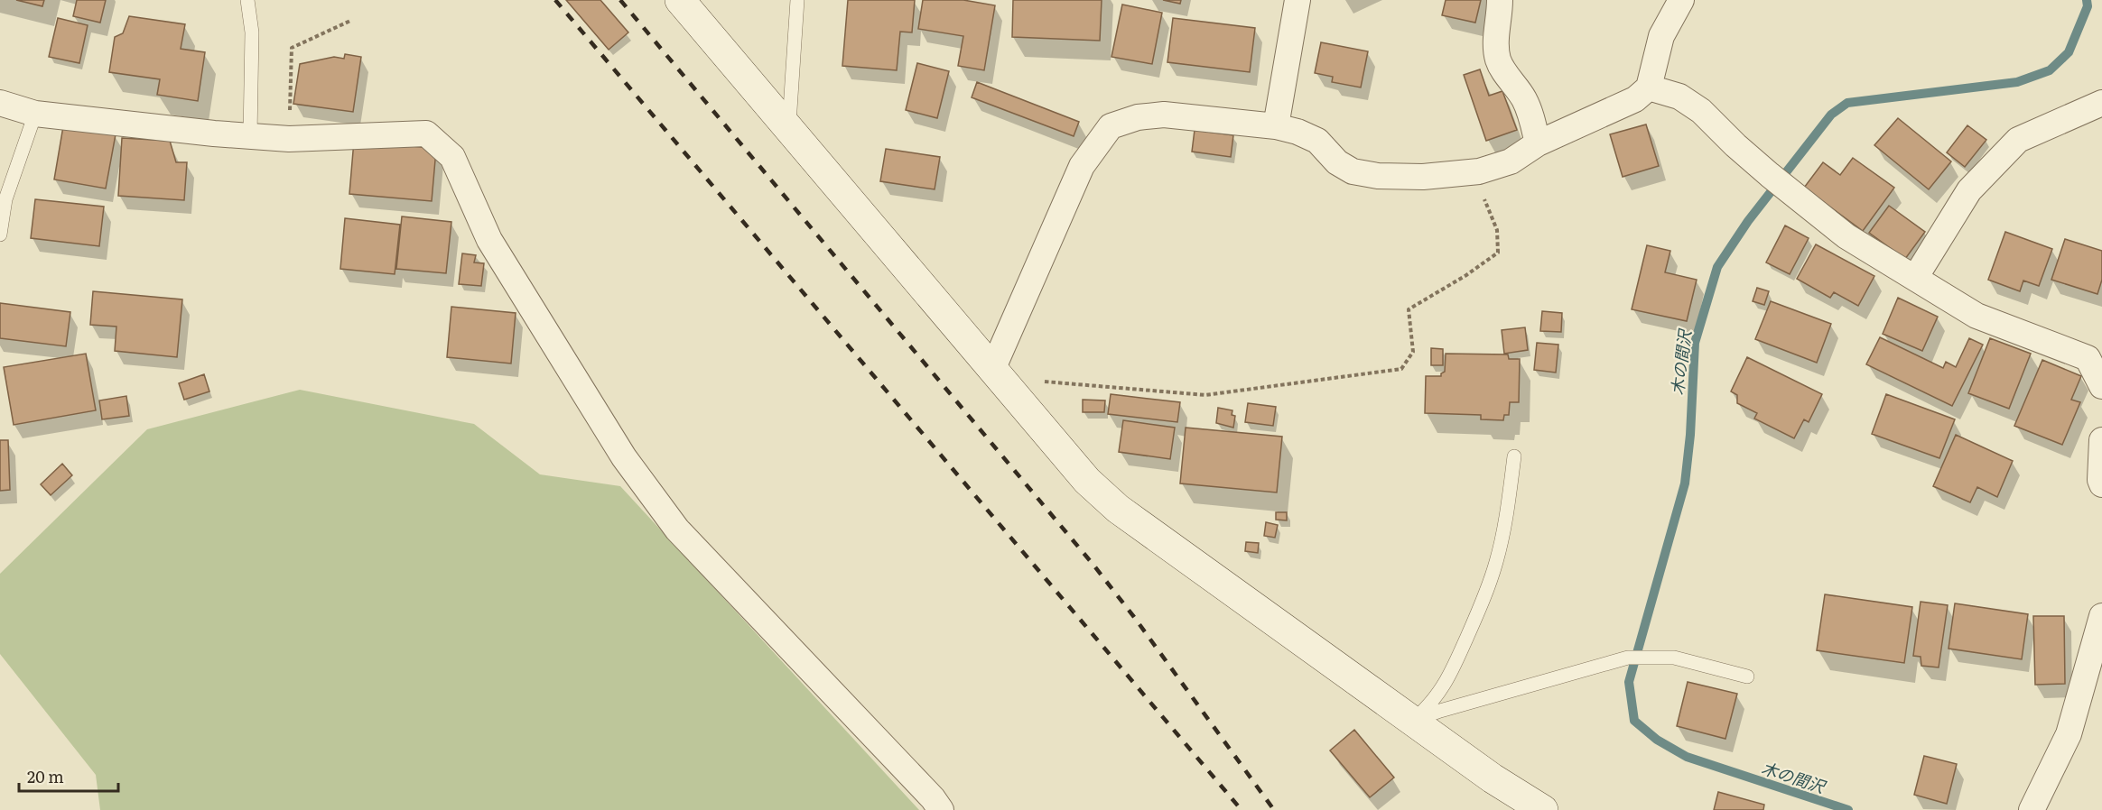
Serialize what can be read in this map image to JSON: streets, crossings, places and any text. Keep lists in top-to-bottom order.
{
  "water": ["木の間沢"],
  "scale_bar": "20 m"
}
